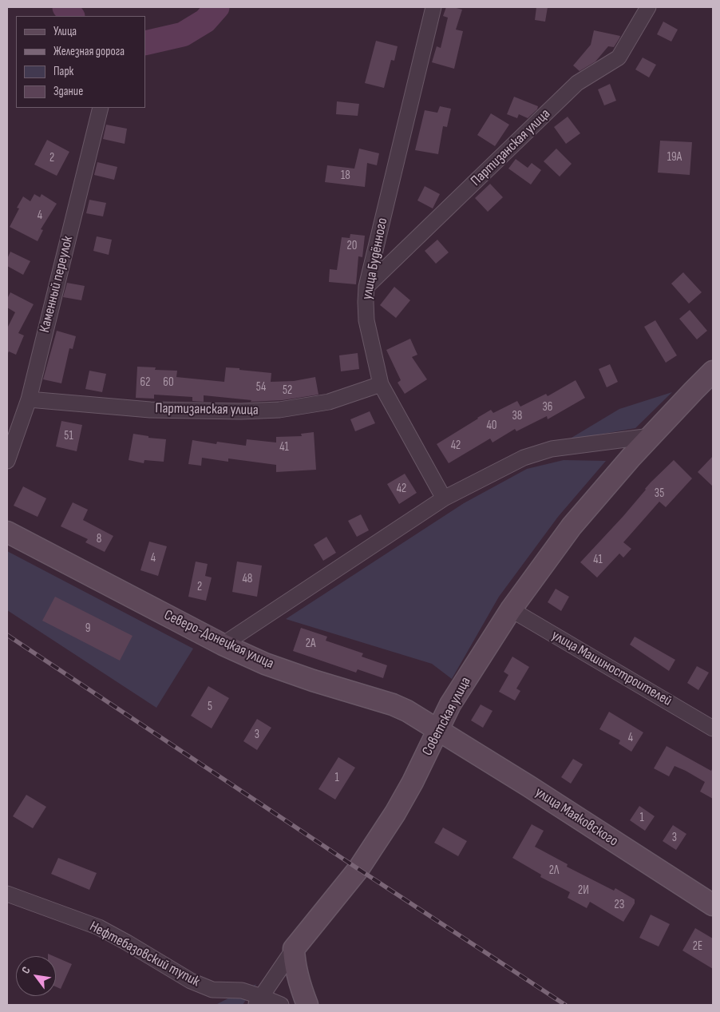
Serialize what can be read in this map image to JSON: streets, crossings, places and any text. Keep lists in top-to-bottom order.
{
  "streets": {
    "main road": ["Северо-Донецкая улица", "Советская улица", "улица Маяковского"],
    "street": [
      "Партизанская улица",
      "улица Будённого",
      "Каменный переулок",
      "улица Машиностроителей",
      "Нефтебазовский тупик"
    ]
  },
  "crossings": [
    ["Партизанская улица", "улица Будённого"],
    ["Партизанская улица", "Каменный переулок"],
    ["Северо-Донецкая улица", "Советская улица"],
    ["Северо-Донецкая улица", "улица Маяковского"],
    ["улица Машиностроителей", "Советская улица"],
    ["Советская улица", "улица Маяковского"],
    ["Советская улица", "Нефтебазовский тупик"]
  ],
  "house_numbers": [
    "19А",
    "2",
    "18",
    "4",
    "20",
    "62",
    "60",
    "54",
    "52",
    "36",
    "38",
    "40",
    "51",
    "42",
    "41",
    "42",
    "35",
    "8",
    "4",
    "41",
    "48",
    "2",
    "9",
    "2А",
    "5",
    "3",
    "4",
    "1",
    "1",
    "3",
    "2Л",
    "2И",
    "2З",
    "2Е"
  ],
  "legend": [
    "Улица",
    "Железная дорога",
    "Парк",
    "Здание"
  ],
  "north": "top left"
}
